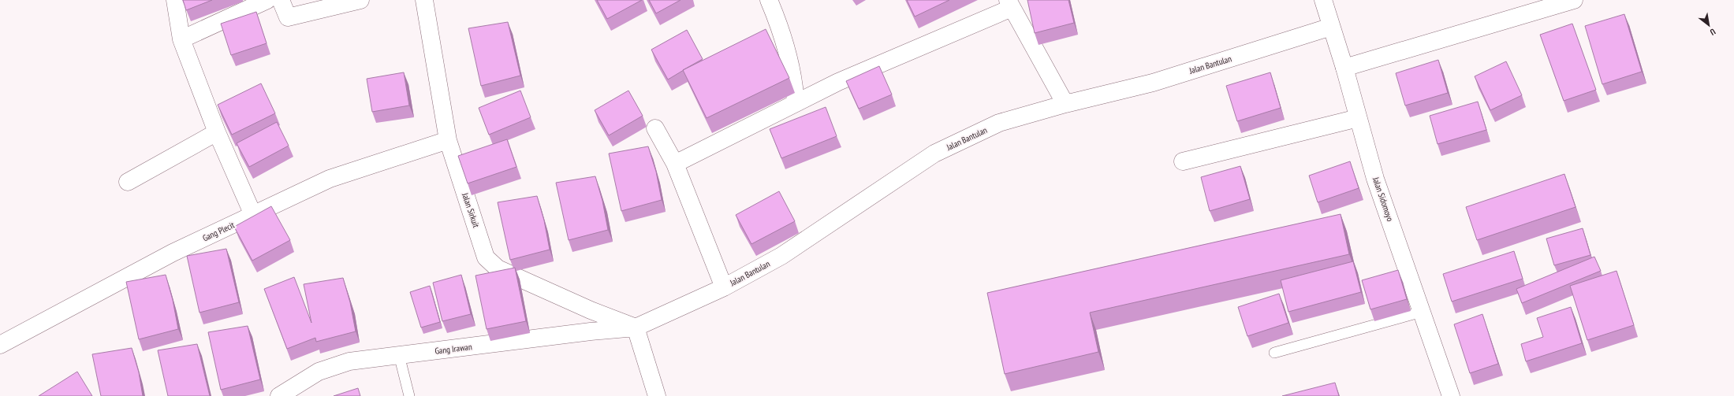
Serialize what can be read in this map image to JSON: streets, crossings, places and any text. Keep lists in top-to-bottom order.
{
  "streets": {
    "street": [
      "Jalan Bantulan",
      "Jalan Sidomoyo",
      "Jalan Sirkuit",
      "Gang Plecit",
      "Gang Irawan"
    ]
  },
  "crossings": [
    ["Jalan Bantulan", "Jalan Sidomoyo"],
    ["Jalan Bantulan", "Jalan Sirkuit"],
    ["Jalan Bantulan", "Gang Irawan"],
    ["Jalan Sirkuit", "Gang Plecit"],
    ["Jalan Sirkuit", "Gang Irawan"]
  ],
  "north": "bottom right"
}
